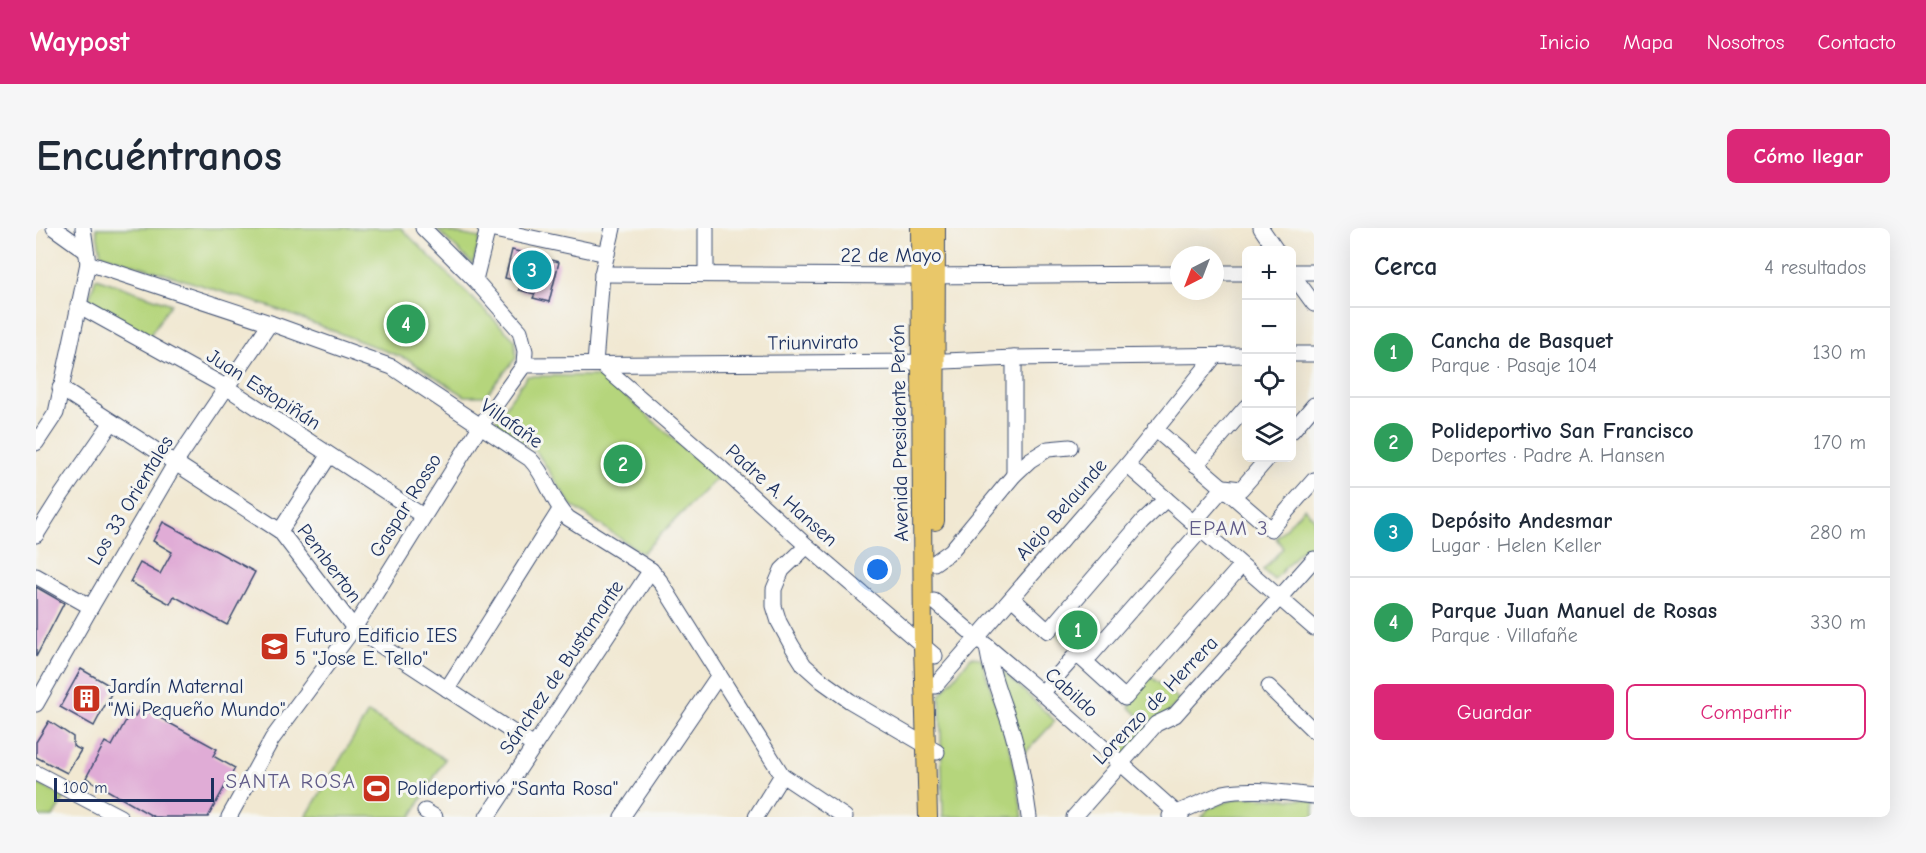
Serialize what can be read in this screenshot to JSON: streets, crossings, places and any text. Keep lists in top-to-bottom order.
{
  "streets": {
    "main road": ["Avenida Presidente Perón"],
    "street": [
      "22 de Mayo",
      "Triunvirato",
      "Juan Estopiñán",
      "Villafañe",
      "Padre A. Hansen",
      "Los 33 Orientales",
      "Gaspar Rosso",
      "Alejo Belaunde",
      "Pemberton",
      "Sánchez de Bustamante",
      "Cabildo",
      "Lorenzo de Herrera"
    ]
  },
  "crossings": [
    ["22 de Mayo", "Avenida Presidente Perón"],
    ["Triunvirato", "Avenida Presidente Perón"],
    ["Triunvirato", "Padre A. Hansen"],
    ["Triunvirato", "Gaspar Rosso"],
    ["Triunvirato", "Alejo Belaunde"],
    ["Juan Estopiñán", "Los 33 Orientales"],
    ["Juan Estopiñán", "Gaspar Rosso"],
    ["Villafañe", "Los 33 Orientales"],
    ["Villafañe", "Gaspar Rosso"],
    ["Villafañe", "Sánchez de Bustamante"],
    ["Avenida Presidente Perón", "Padre A. Hansen"],
    ["Avenida Presidente Perón", "Alejo Belaunde"],
    ["Avenida Presidente Perón", "Cabildo"],
    ["Los 33 Orientales", "Pemberton"],
    ["Gaspar Rosso", "Pemberton"],
    ["Alejo Belaunde", "Cabildo"],
    ["Pemberton", "Sánchez de Bustamante"],
    ["Cabildo", "Lorenzo de Herrera"]
  ],
  "districts": ["EPAM 3", "SANTA ROSA"],
  "places": {
    "school or university": ["Futuro Edificio IES 5 \"Jose E. Tello\""],
    "building": ["Jardín Maternal \"Mi Pequeño Mundo\""],
    "sports": ["Polideportivo \"Santa Rosa\""]
  },
  "scale_bar": "100 m",
  "north": "bottom left",
  "page": {
    "header": "Waypost",
    "nav": [
      "Inicio",
      "Mapa",
      "Nosotros",
      "Contacto"
    ],
    "buttons": [
      "Cómo llegar",
      ["Guardar", "Compartir"]
    ],
    "title": "Encuéntranos",
    "heading": ["Cerca", "4 resultados"],
    "map_buttons": ["+", "−"],
    "pins": [
      "3",
      "4",
      "2",
      "1"
    ],
    "list": [
      {
        "mark": "1",
        "name": "Cancha de Basquet",
        "note": "Parque · Pasaje 104",
        "value": "130 m"
      },
      {
        "mark": "2",
        "name": "Polideportivo San Francisco",
        "note": "Deportes · Padre A. Hansen",
        "value": "170 m"
      },
      {
        "mark": "3",
        "name": "Depósito Andesmar",
        "note": "Lugar · Helen Keller",
        "value": "280 m"
      },
      {
        "mark": "4",
        "name": "Parque Juan Manuel de Rosas",
        "note": "Parque · Villafañe",
        "value": "330 m"
      }
    ],
    "scale": "100 m"
  }
}
